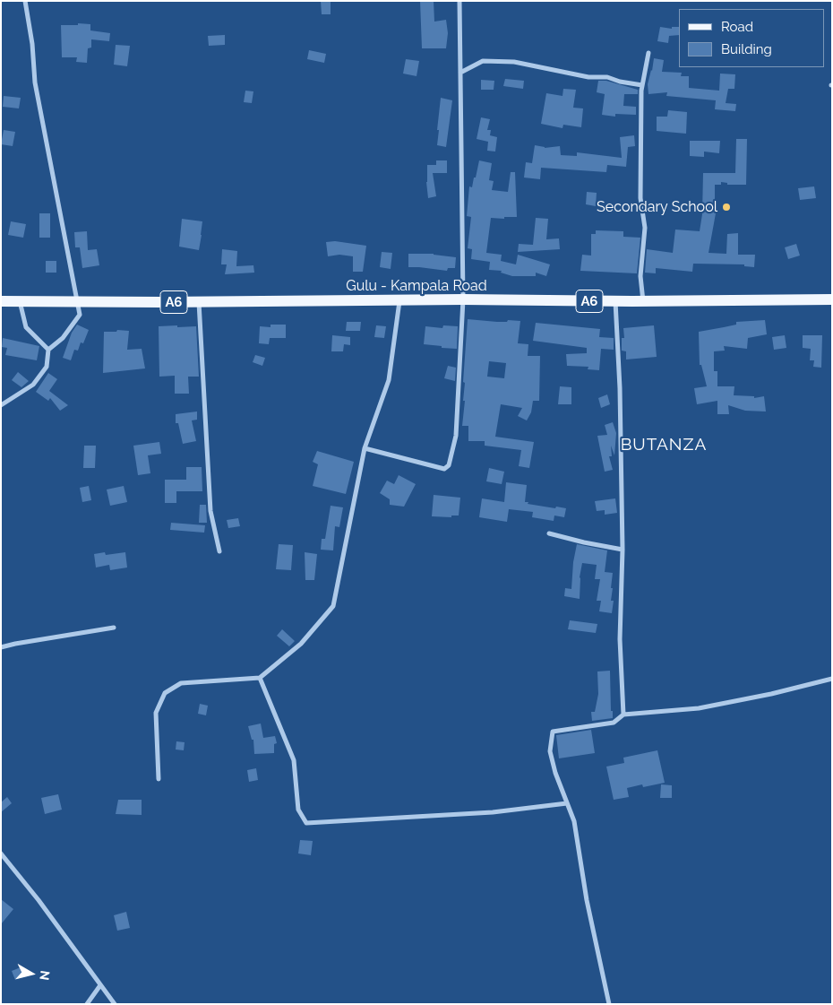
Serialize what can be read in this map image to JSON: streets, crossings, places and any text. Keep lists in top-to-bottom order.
{
  "streets": {
    "main road": ["Gulu - Kampala Road", "A6"]
  },
  "districts": ["BUTANZA"],
  "places": ["Secondary School"],
  "legend": ["Road", "Building"],
  "north": "right"
}
